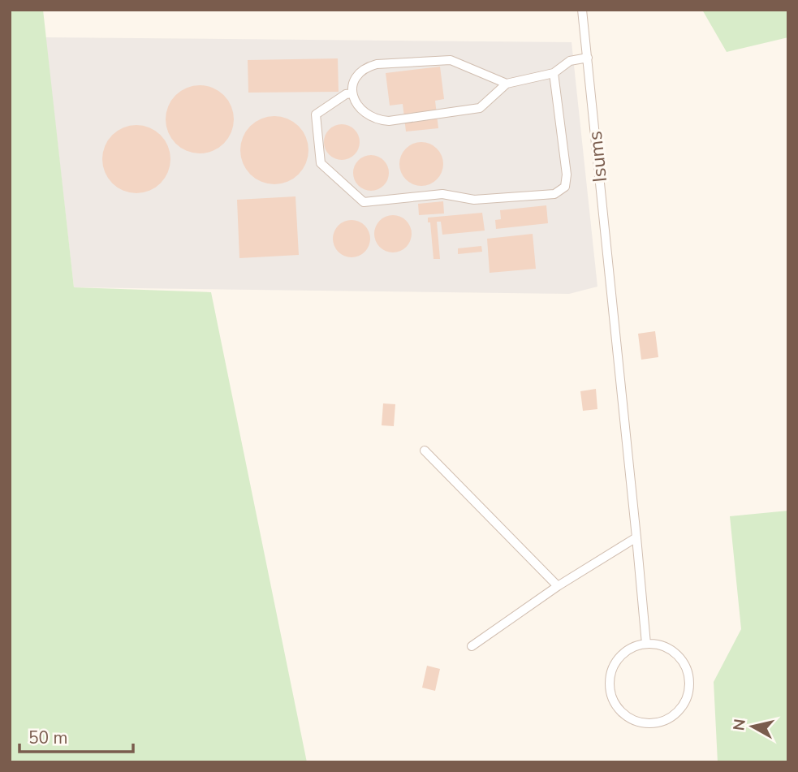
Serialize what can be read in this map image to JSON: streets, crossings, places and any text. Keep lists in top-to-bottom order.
{
  "streets": {
    "lane": ["Isums"]
  },
  "scale_bar": "50 m",
  "north": "left"
}
